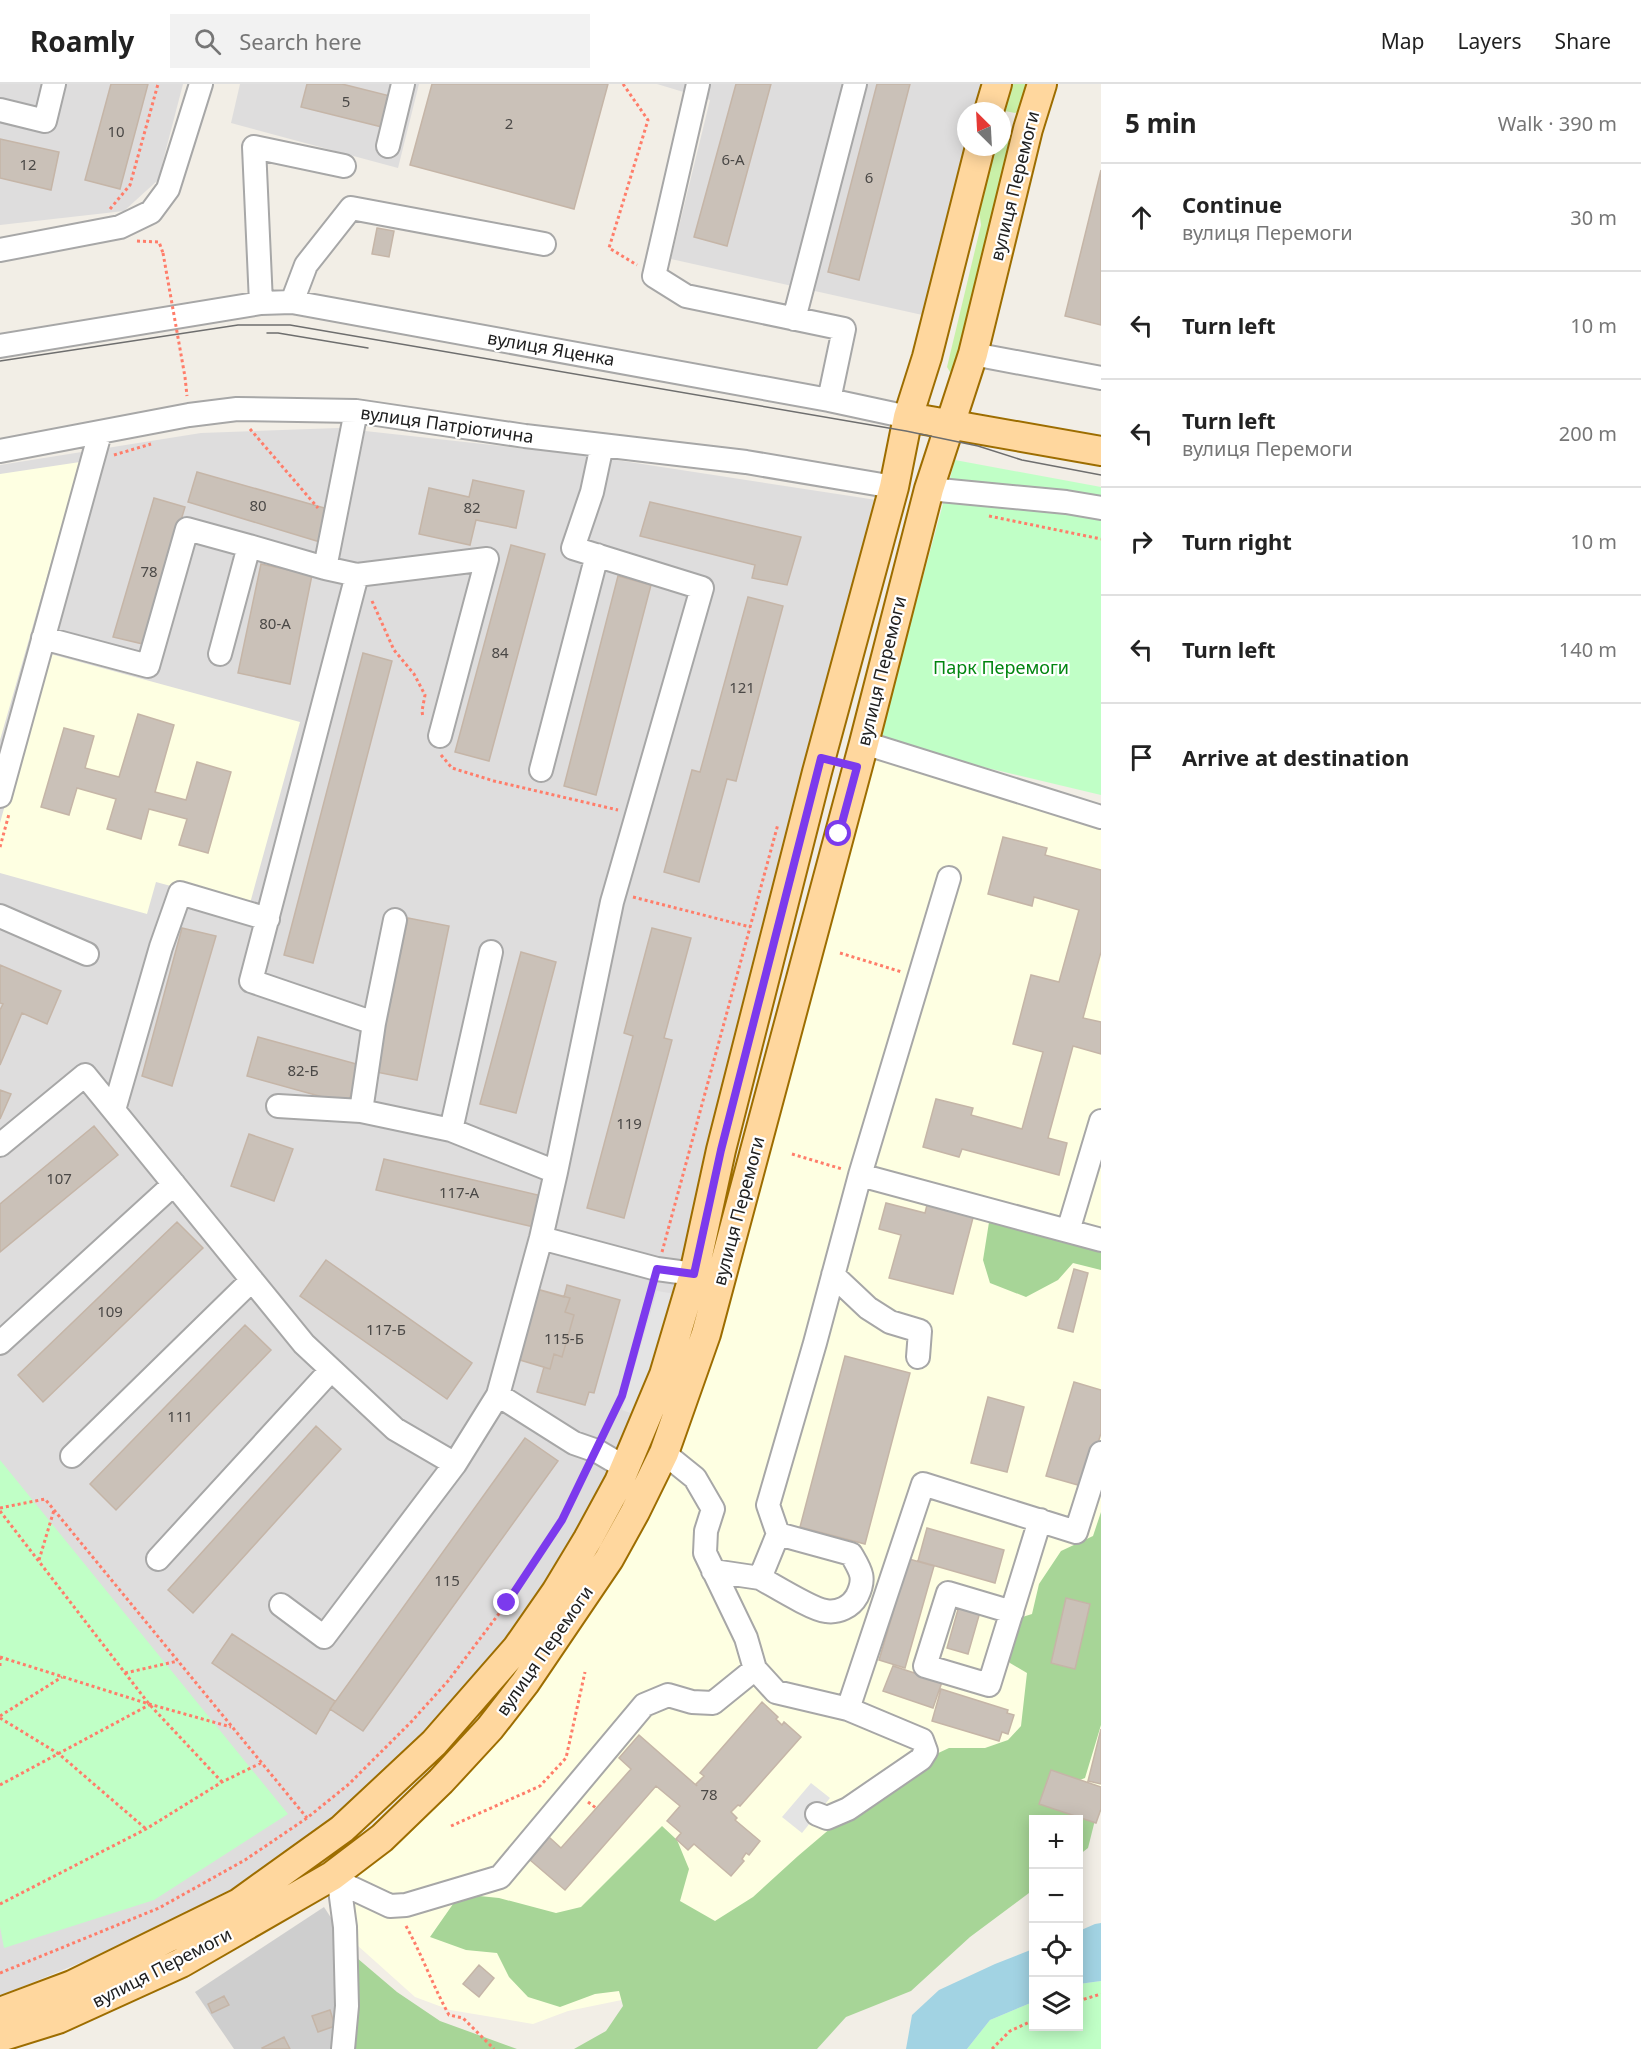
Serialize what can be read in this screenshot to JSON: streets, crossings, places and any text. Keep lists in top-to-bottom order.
{
  "streets": {
    "main road": ["вулиця Перемоги", "вулиця Яценка"],
    "street": ["вулиця Патріотична"]
  },
  "crossings": [
    ["вулиця Перемоги", "вулиця Яценка"],
    ["вулиця Перемоги", "вулиця Патріотична"]
  ],
  "parks": ["Парк Перемоги"],
  "house_numbers": [
    "5",
    "2",
    "10",
    "6-А",
    "12",
    "6",
    "80",
    "82",
    "78",
    "80-А",
    "84",
    "121",
    "82-Б",
    "119",
    "107",
    "117-А",
    "109",
    "117-Б",
    "115-Б",
    "111",
    "115",
    "78"
  ],
  "north": "top left",
  "page": {
    "header": "Roamly",
    "search": "Search here",
    "nav": ["Map", "Layers", "Share"],
    "heading": ["5 min", "Walk · 390 m"],
    "list": [
      ["Continue", "вулиця Перемоги", "30 m"],
      ["Turn left", "10 m"],
      ["Turn left", "вулиця Перемоги", "200 m"],
      ["Turn right", "10 m"],
      ["Turn left", "140 m"],
      "Arrive at destination"
    ],
    "map_buttons": ["+", "−"]
  }
}
